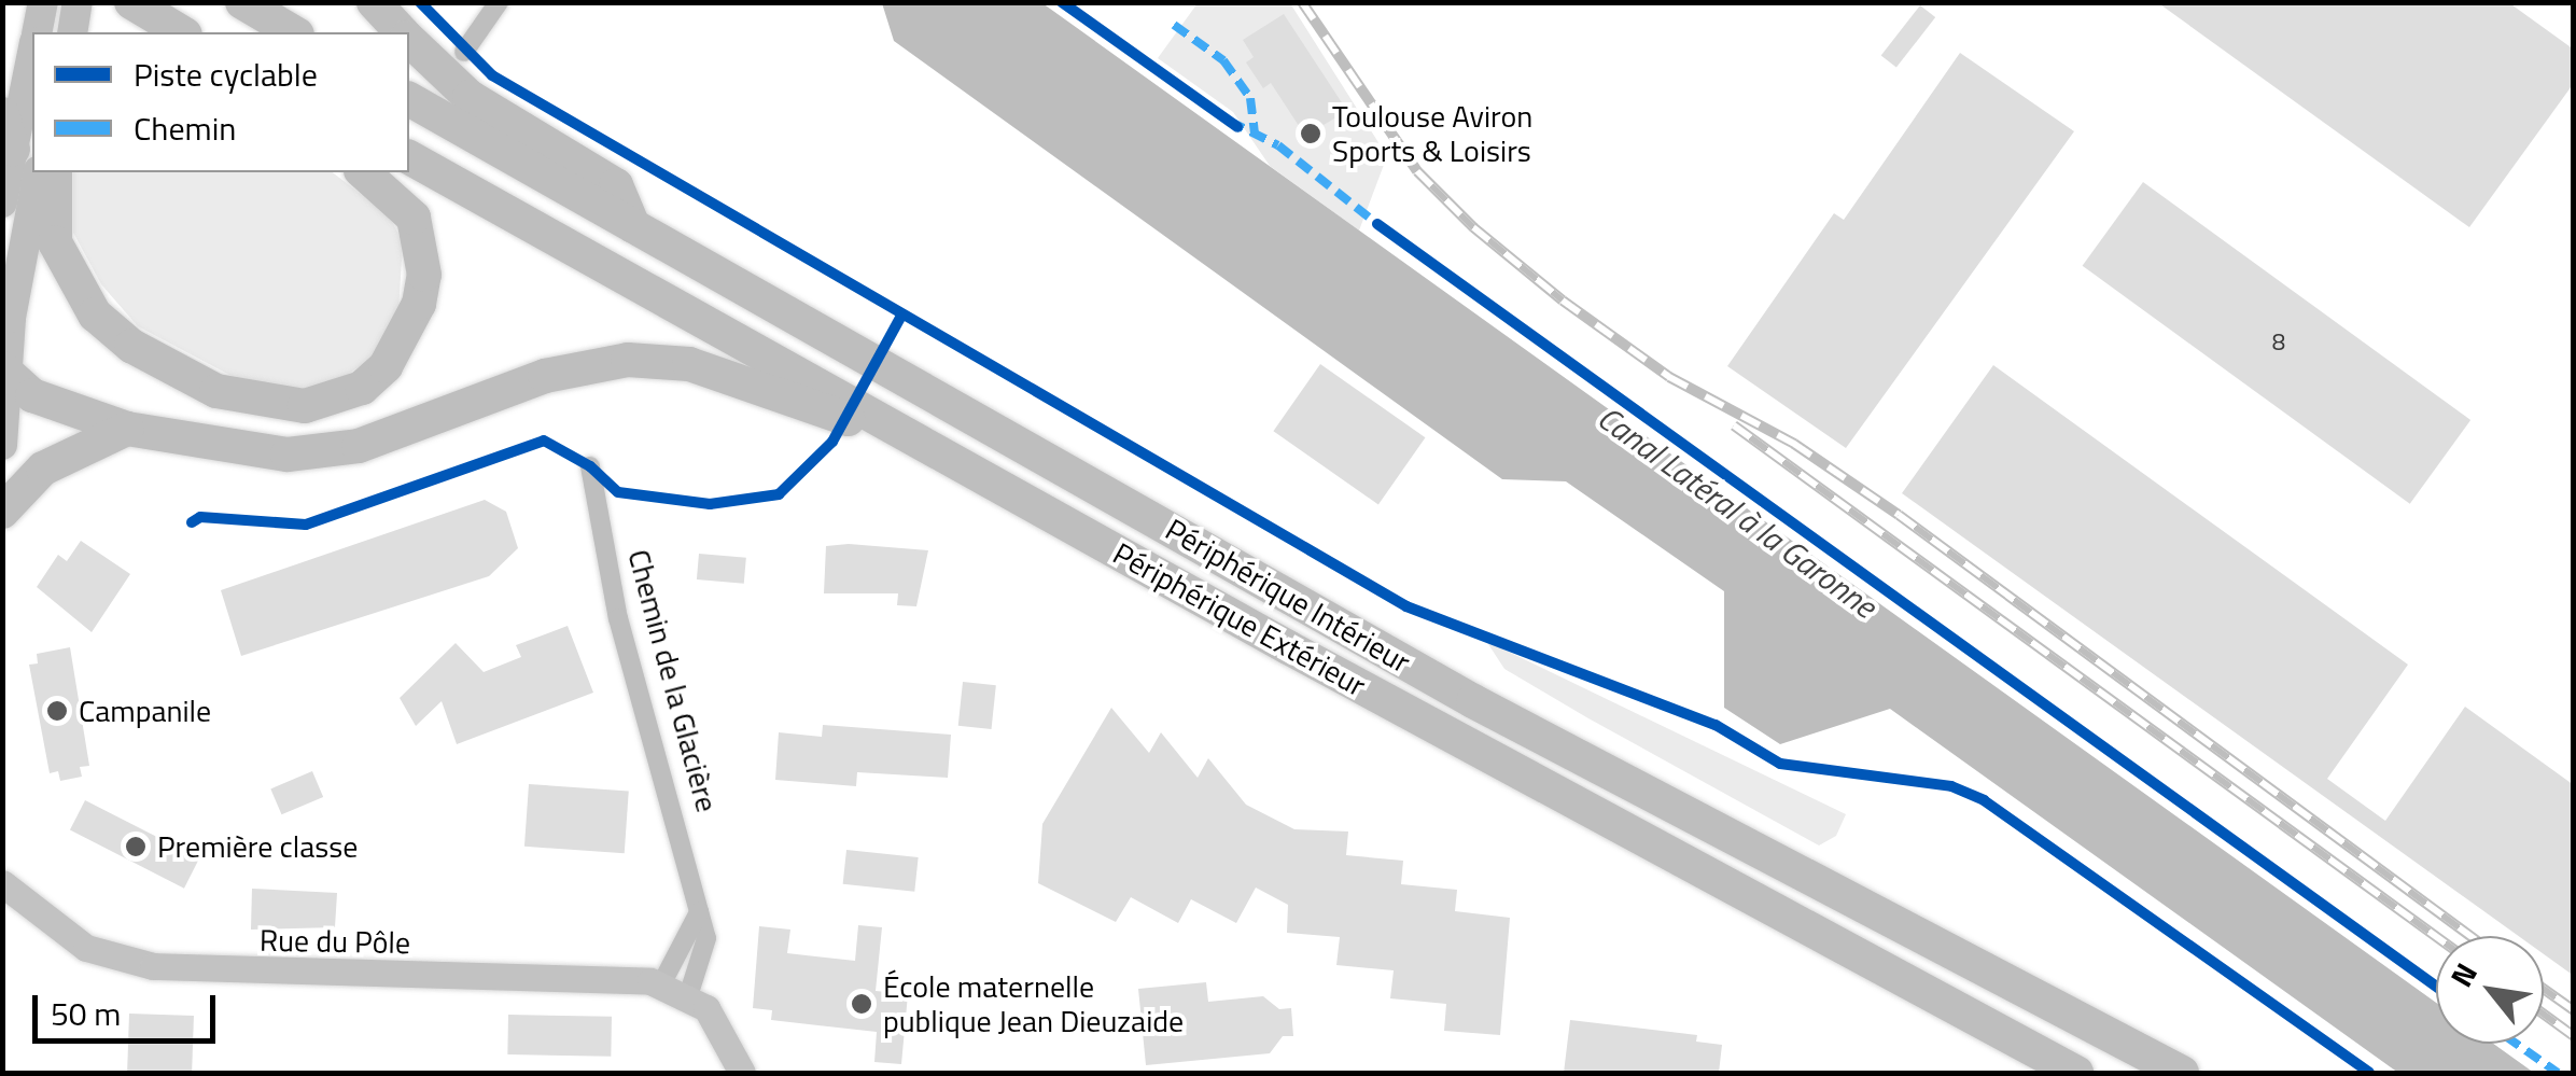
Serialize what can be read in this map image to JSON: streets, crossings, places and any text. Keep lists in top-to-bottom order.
{
  "streets": {
    "highway": ["Périphérique Intérieur", "Périphérique Extérieur"],
    "street": ["Chemin de la Glacière", "Rue du Pôle"]
  },
  "crossings": [
    ["Chemin de la Glacière", "Rue du Pôle"]
  ],
  "water": ["Canal Latéral à la Garonne"],
  "places": [
    "Toulouse Aviron Sports & Loisirs",
    "Campanile",
    "Première classe",
    "École maternelle publique Jean Dieuzaide"
  ],
  "house_numbers": ["8"],
  "legend": ["Piste cyclable", "Chemin"],
  "scale_bar": "50 m",
  "north": "top left"
}
